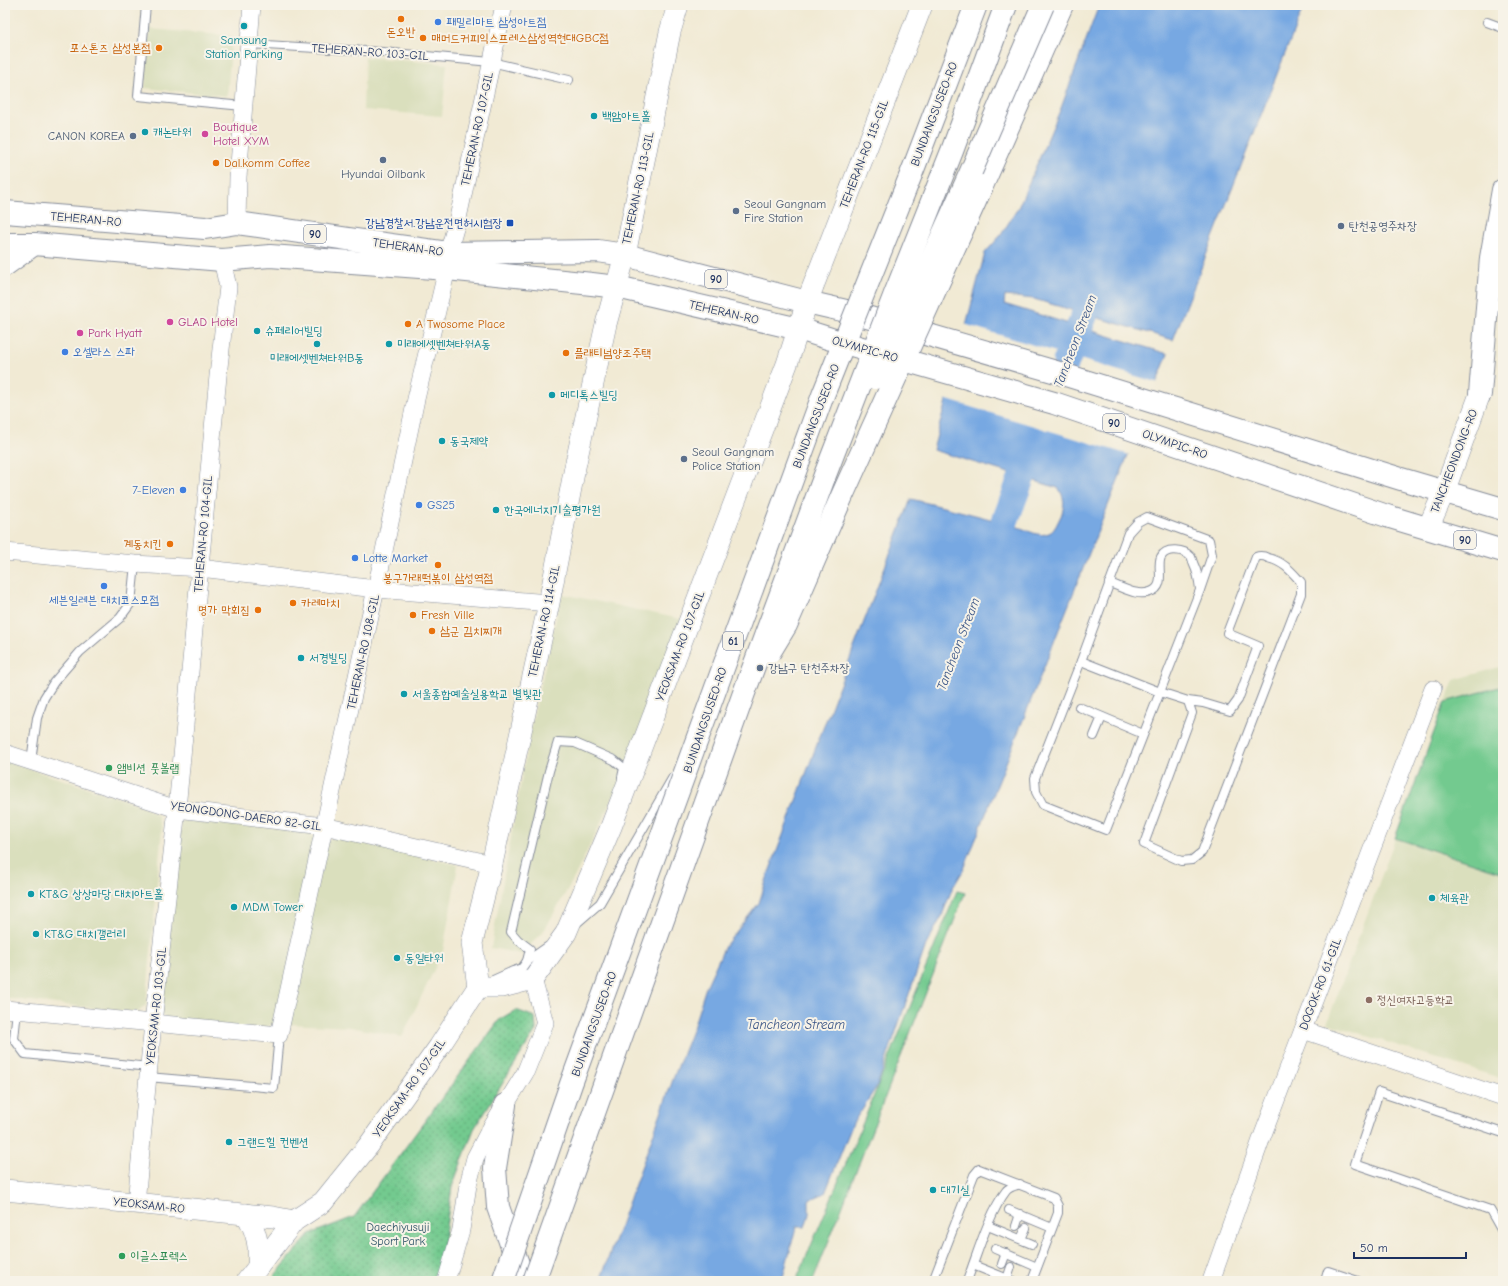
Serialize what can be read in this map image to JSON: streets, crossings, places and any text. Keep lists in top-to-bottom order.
{
  "streets": {
    "main road": [
      "BUNDANGSUSEO-RO",
      "TEHERAN-RO",
      "90",
      "OLYMPIC-RO",
      "61"
    ],
    "street": [
      "TEHERAN-RO 107-GIL",
      "TEHERAN-RO 115-GIL",
      "TEHERAN-RO 113-GIL",
      "TANCHEONDONG-RO",
      "TEHERAN-RO 104-GIL",
      "TEHERAN-RO 114-GIL",
      "YEOKSAM-RO 107-GIL",
      "TEHERAN-RO 108-GIL",
      "YEONGDONG-DAERO 82-GIL",
      "DOGOK-RO 61-GIL",
      "YEOKSAM-RO 103-GIL",
      "YEOKSAM-RO"
    ],
    "lane": ["TEHERAN-RO 103-GIL"]
  },
  "crossings": [
    ["TEHERAN-RO 103-GIL", "TEHERAN-RO 107-GIL"],
    ["TEHERAN-RO 107-GIL", "TEHERAN-RO"],
    ["TEHERAN-RO 107-GIL", "TEHERAN-RO 108-GIL"],
    ["TEHERAN-RO 115-GIL", "TEHERAN-RO"],
    ["TEHERAN-RO 115-GIL", "90"],
    ["TEHERAN-RO 115-GIL", "YEOKSAM-RO 107-GIL"],
    ["TEHERAN-RO 113-GIL", "TEHERAN-RO"],
    ["TEHERAN-RO 113-GIL", "TEHERAN-RO 114-GIL"],
    ["TEHERAN-RO", "90"],
    ["TEHERAN-RO", "OLYMPIC-RO"],
    ["TEHERAN-RO", "TEHERAN-RO 104-GIL"],
    ["TEHERAN-RO", "TEHERAN-RO 114-GIL"],
    ["TEHERAN-RO", "YEOKSAM-RO 107-GIL"],
    ["TEHERAN-RO", "TEHERAN-RO 108-GIL"],
    ["90", "TANCHEONDONG-RO"],
    ["90", "YEOKSAM-RO 107-GIL"],
    ["OLYMPIC-RO", "TANCHEONDONG-RO"],
    ["OLYMPIC-RO", "YEOKSAM-RO 107-GIL"],
    ["TEHERAN-RO 104-GIL", "YEONGDONG-DAERO 82-GIL"],
    ["TEHERAN-RO 104-GIL", "YEOKSAM-RO 103-GIL"],
    ["TEHERAN-RO 114-GIL", "YEOKSAM-RO 107-GIL"],
    ["TEHERAN-RO 114-GIL", "YEONGDONG-DAERO 82-GIL"],
    ["YEOKSAM-RO 107-GIL", "YEOKSAM-RO"],
    ["TEHERAN-RO 108-GIL", "YEONGDONG-DAERO 82-GIL"],
    ["YEONGDONG-DAERO 82-GIL", "YEOKSAM-RO 103-GIL"],
    ["YEOKSAM-RO 103-GIL", "YEOKSAM-RO"]
  ],
  "water": ["Tancheon Stream"],
  "parks": ["Daechiyusuji Sport Park"],
  "places": {
    "other": [
      "돈오반",
      "패밀리마트 삼성아트점",
      "Samsung Station Parking",
      "매머드커피익스프레스삼성역현대GBC점",
      "포스톤즈 삼성본점",
      "백암아트홀",
      "캐논타워",
      "Boutique Hotel XYM",
      "CANON KOREA",
      "Hyundai Oilbank",
      "Dal.komm Coffee",
      "Seoul Gangnam Fire Station",
      "탄천공영주차장",
      "GLAD Hotel",
      "A Twosome Place",
      "슈페리어빌딩",
      "Park Hyatt",
      "미래에셋벤쳐타워B동",
      "미래에셋벤쳐타워A동",
      "오셀라스 스파",
      "플래티넘양조주택",
      "메디톡스빌딩",
      "동국제약",
      "Seoul Gangnam Police Station",
      "7-Eleven",
      "GS25",
      "한국에너지기술평가원",
      "계동치킨",
      "Lotte Market",
      "봉구가래떡볶이 삼성역점",
      "세븐일레븐 대치코스모점",
      "카레마치",
      "명가 막회집",
      "Fresh Ville",
      "삼군 김치찌개",
      "서경빌딩",
      "강남구 탄천주차장",
      "서울종합예술실용학교 별빛관",
      "앰비션 풋볼랩",
      "KT&G 상상마당 대치아트홀",
      "체육관",
      "MDM Tower",
      "KT&G 대치갤러리",
      "동일타워",
      "정신여자고등학교",
      "그랜드힐 컨벤션",
      "대기실",
      "이글스포렉스"
    ],
    "transit": ["강남경찰서.강남운전면허시험장"]
  },
  "scale_bar": "50 m"
}
